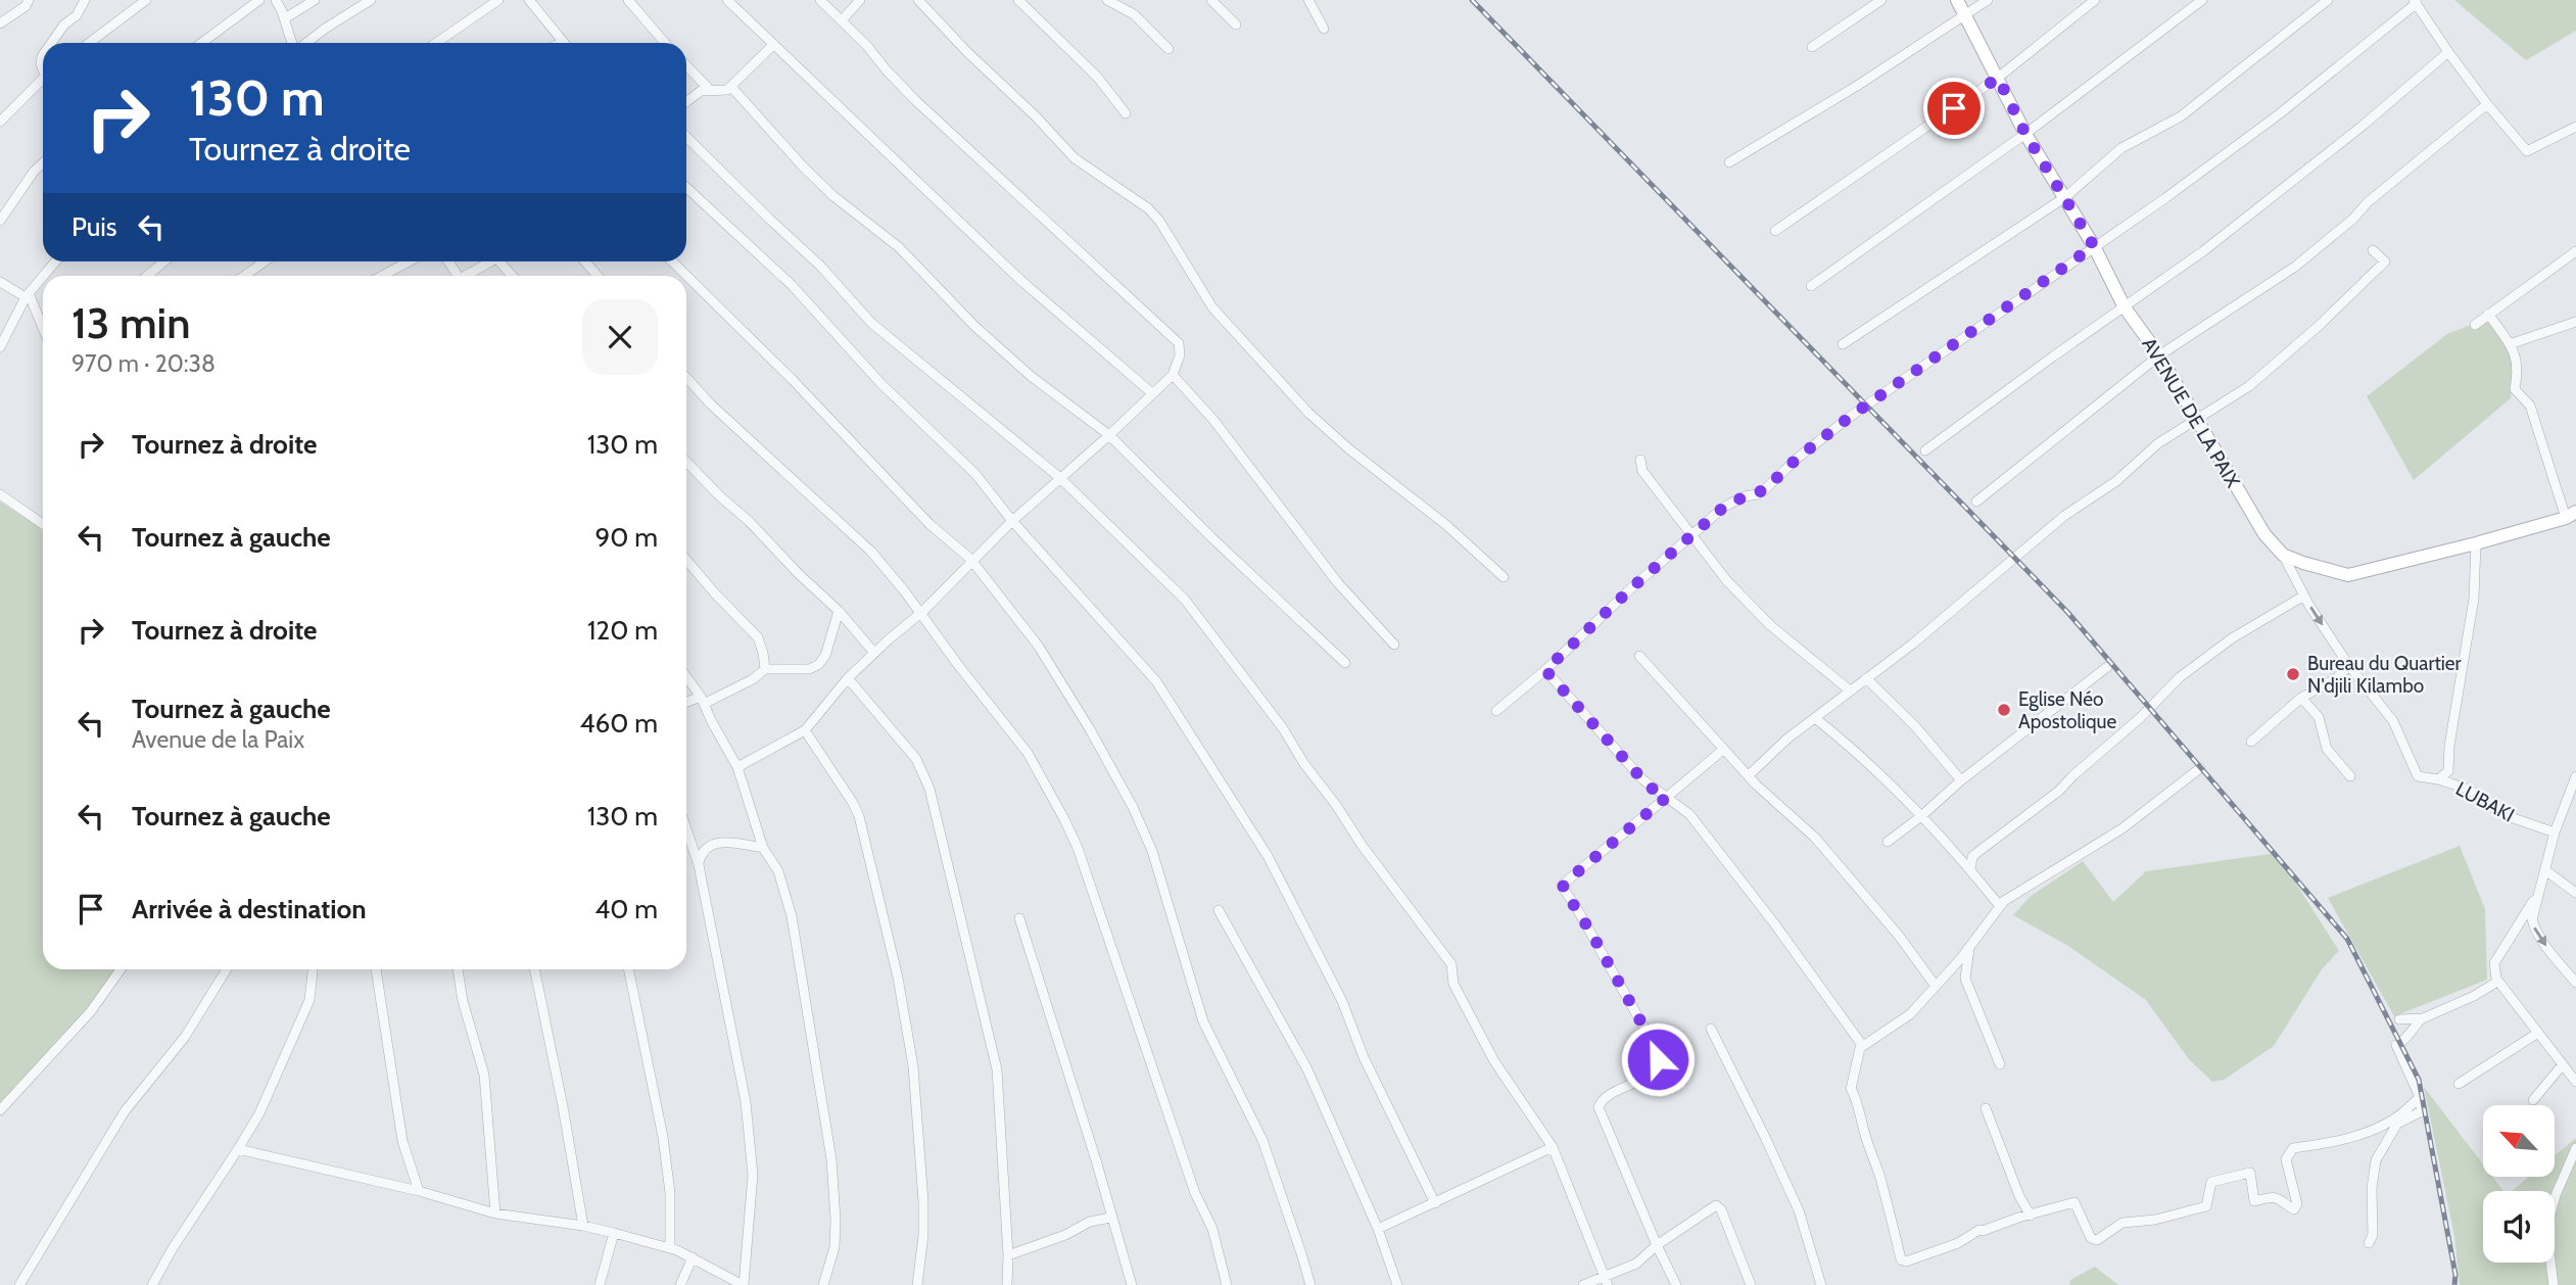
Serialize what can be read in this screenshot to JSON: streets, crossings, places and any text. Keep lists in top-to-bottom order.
{
  "streets": {
    "street": ["AVENUE DE LA PAIX", "LUBAKI"]
  },
  "crossings": [
    ["AVENUE DE LA PAIX", "LUBAKI"]
  ],
  "places": ["Bureau du Quartier N'djili Kilambo", "Eglise Néo Apostolique"],
  "north": "top left",
  "page": {
    "turn": ["130 m", "Tournez à droite"],
    "then": "Puis",
    "heading": ["13 min", "970 m · 20:38"],
    "list": [
      {
        "name": "Tournez à droite",
        "value": "130 m"
      },
      {
        "name": "Tournez à gauche",
        "value": "90 m"
      },
      {
        "name": "Tournez à droite",
        "value": "120 m"
      },
      {
        "name": "Tournez à gauche",
        "note": "Avenue de la Paix",
        "value": "460 m"
      },
      {
        "name": "Tournez à gauche",
        "value": "130 m"
      },
      {
        "name": "Arrivée à destination",
        "value": "40 m"
      }
    ]
  }
}
